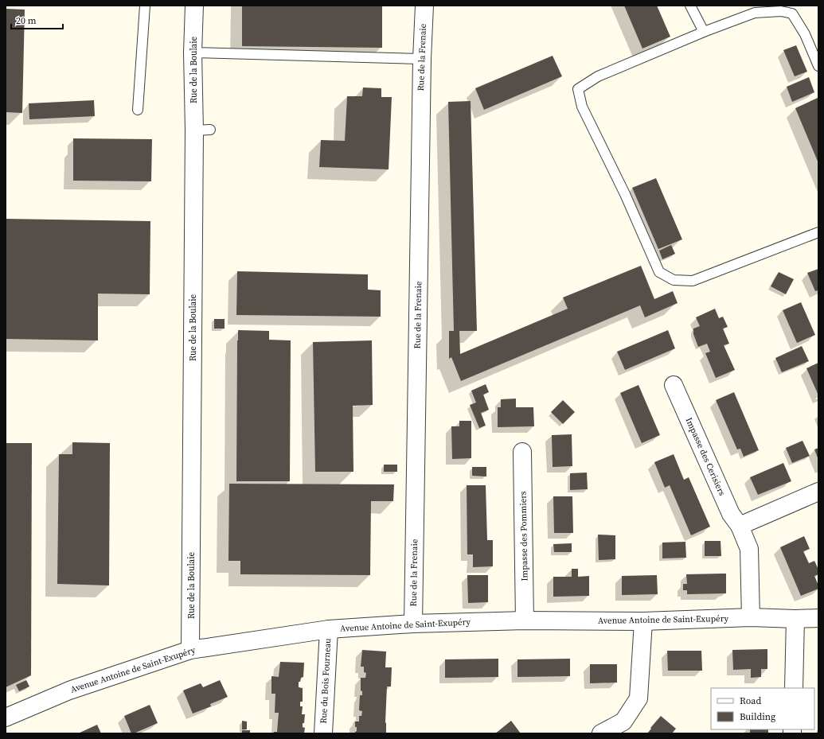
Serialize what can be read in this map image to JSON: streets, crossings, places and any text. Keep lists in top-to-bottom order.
{
  "streets": {
    "street": [
      "Rue de la Frenaie",
      "Rue de la Boulaie",
      "Impasse des Cerisiers",
      "Impasse des Pommiers",
      "Avenue Antoine de Saint-Exupéry",
      "Rue du Bois Fourneau"
    ]
  },
  "crossings": [
    ["Rue de la Frenaie", "Avenue Antoine de Saint-Exupéry"],
    ["Rue de la Boulaie", "Avenue Antoine de Saint-Exupéry"],
    ["Impasse des Cerisiers", "Avenue Antoine de Saint-Exupéry"],
    ["Impasse des Pommiers", "Avenue Antoine de Saint-Exupéry"],
    ["Avenue Antoine de Saint-Exupéry", "Rue du Bois Fourneau"]
  ],
  "legend": ["Road", "Building"],
  "scale_bar": "20 m"
}
